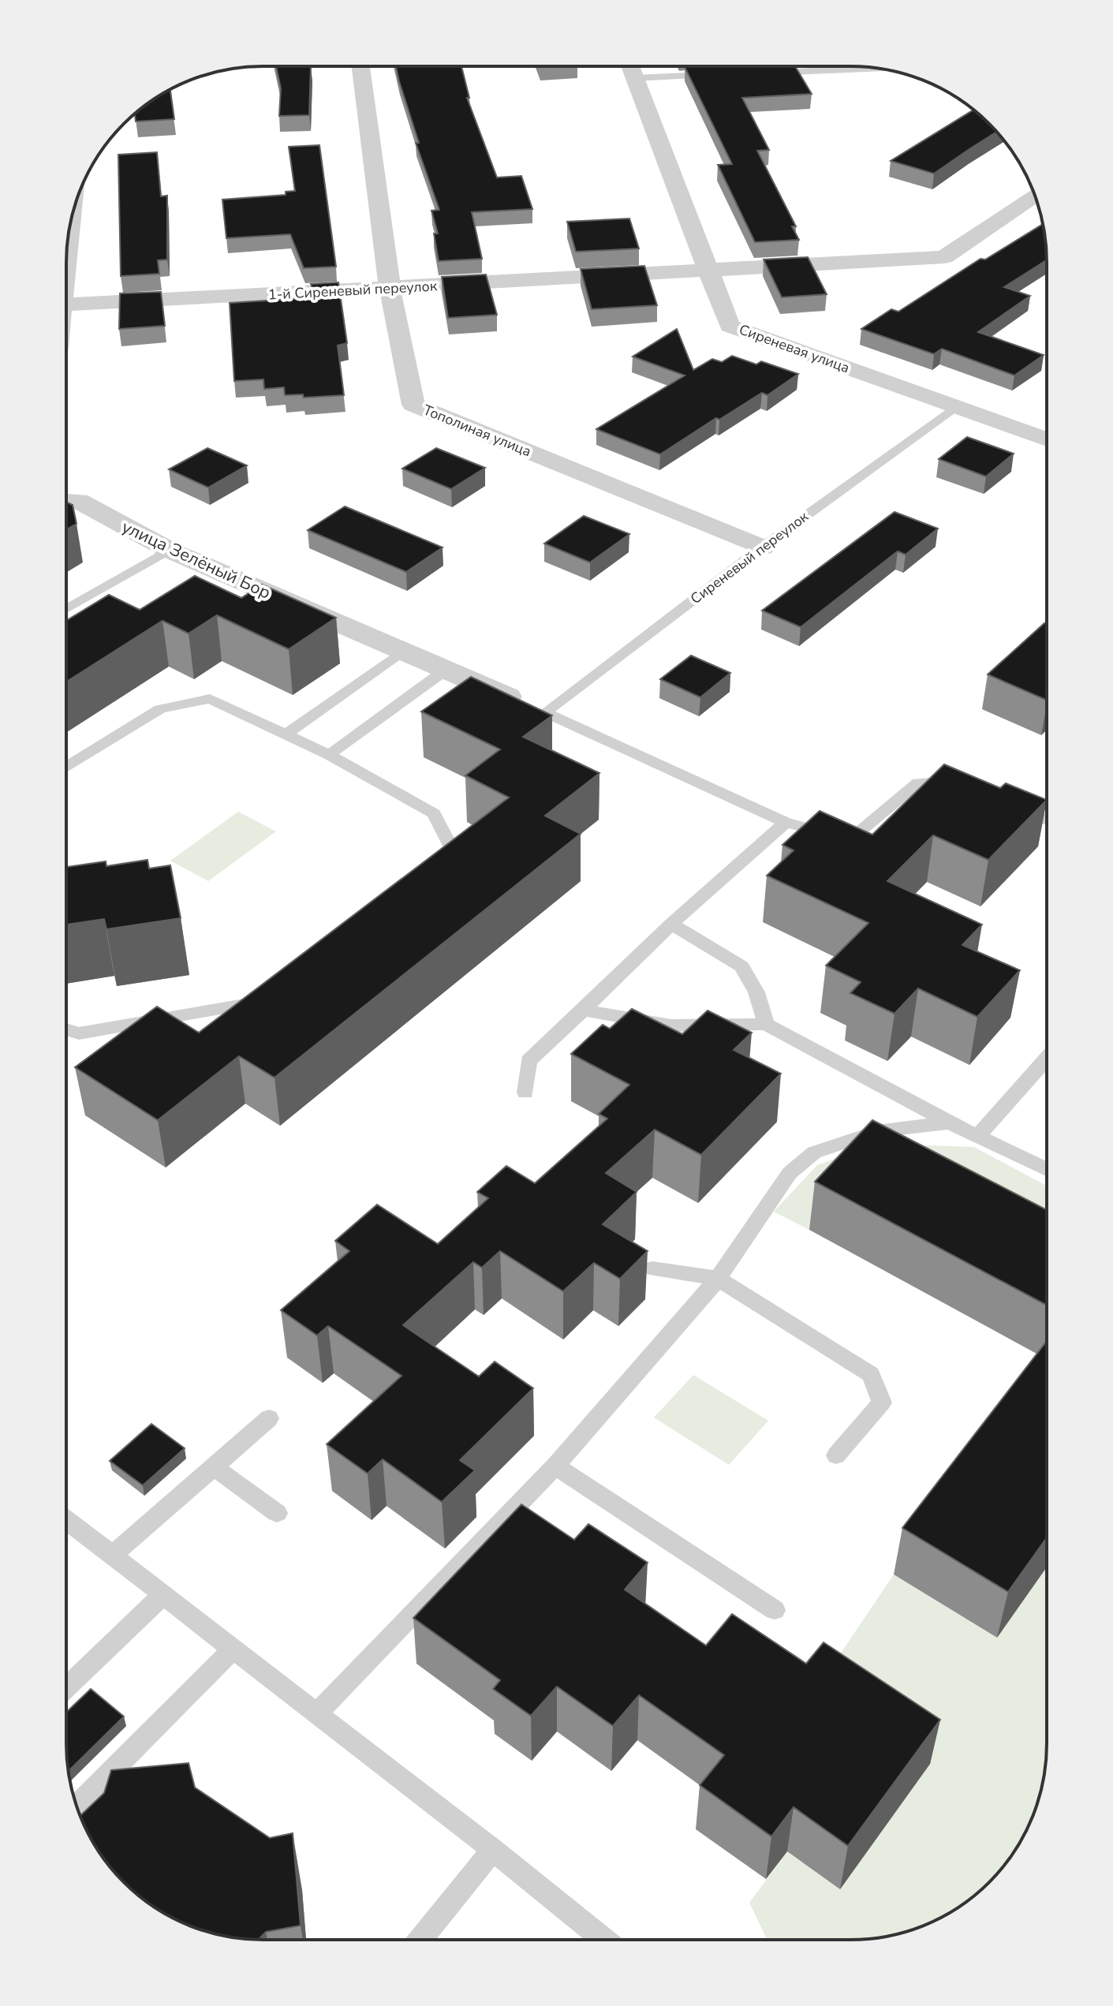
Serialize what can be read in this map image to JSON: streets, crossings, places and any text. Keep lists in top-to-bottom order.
{
  "streets": {
    "street": [
      "1-й Сиреневый переулок",
      "Сиреневая улица",
      "Тополиная улица",
      "улица Зелёный Бор"
    ],
    "lane": ["Сиреневый переулок"]
  },
  "crossings": [
    ["1-й Сиреневый переулок", "Сиреневая улица"],
    ["1-й Сиреневый переулок", "Тополиная улица"],
    ["Сиреневая улица", "Сиреневый переулок"],
    ["Тополиная улица", "Сиреневый переулок"],
    ["Сиреневый переулок", "улица Зелёный Бор"]
  ]
}
